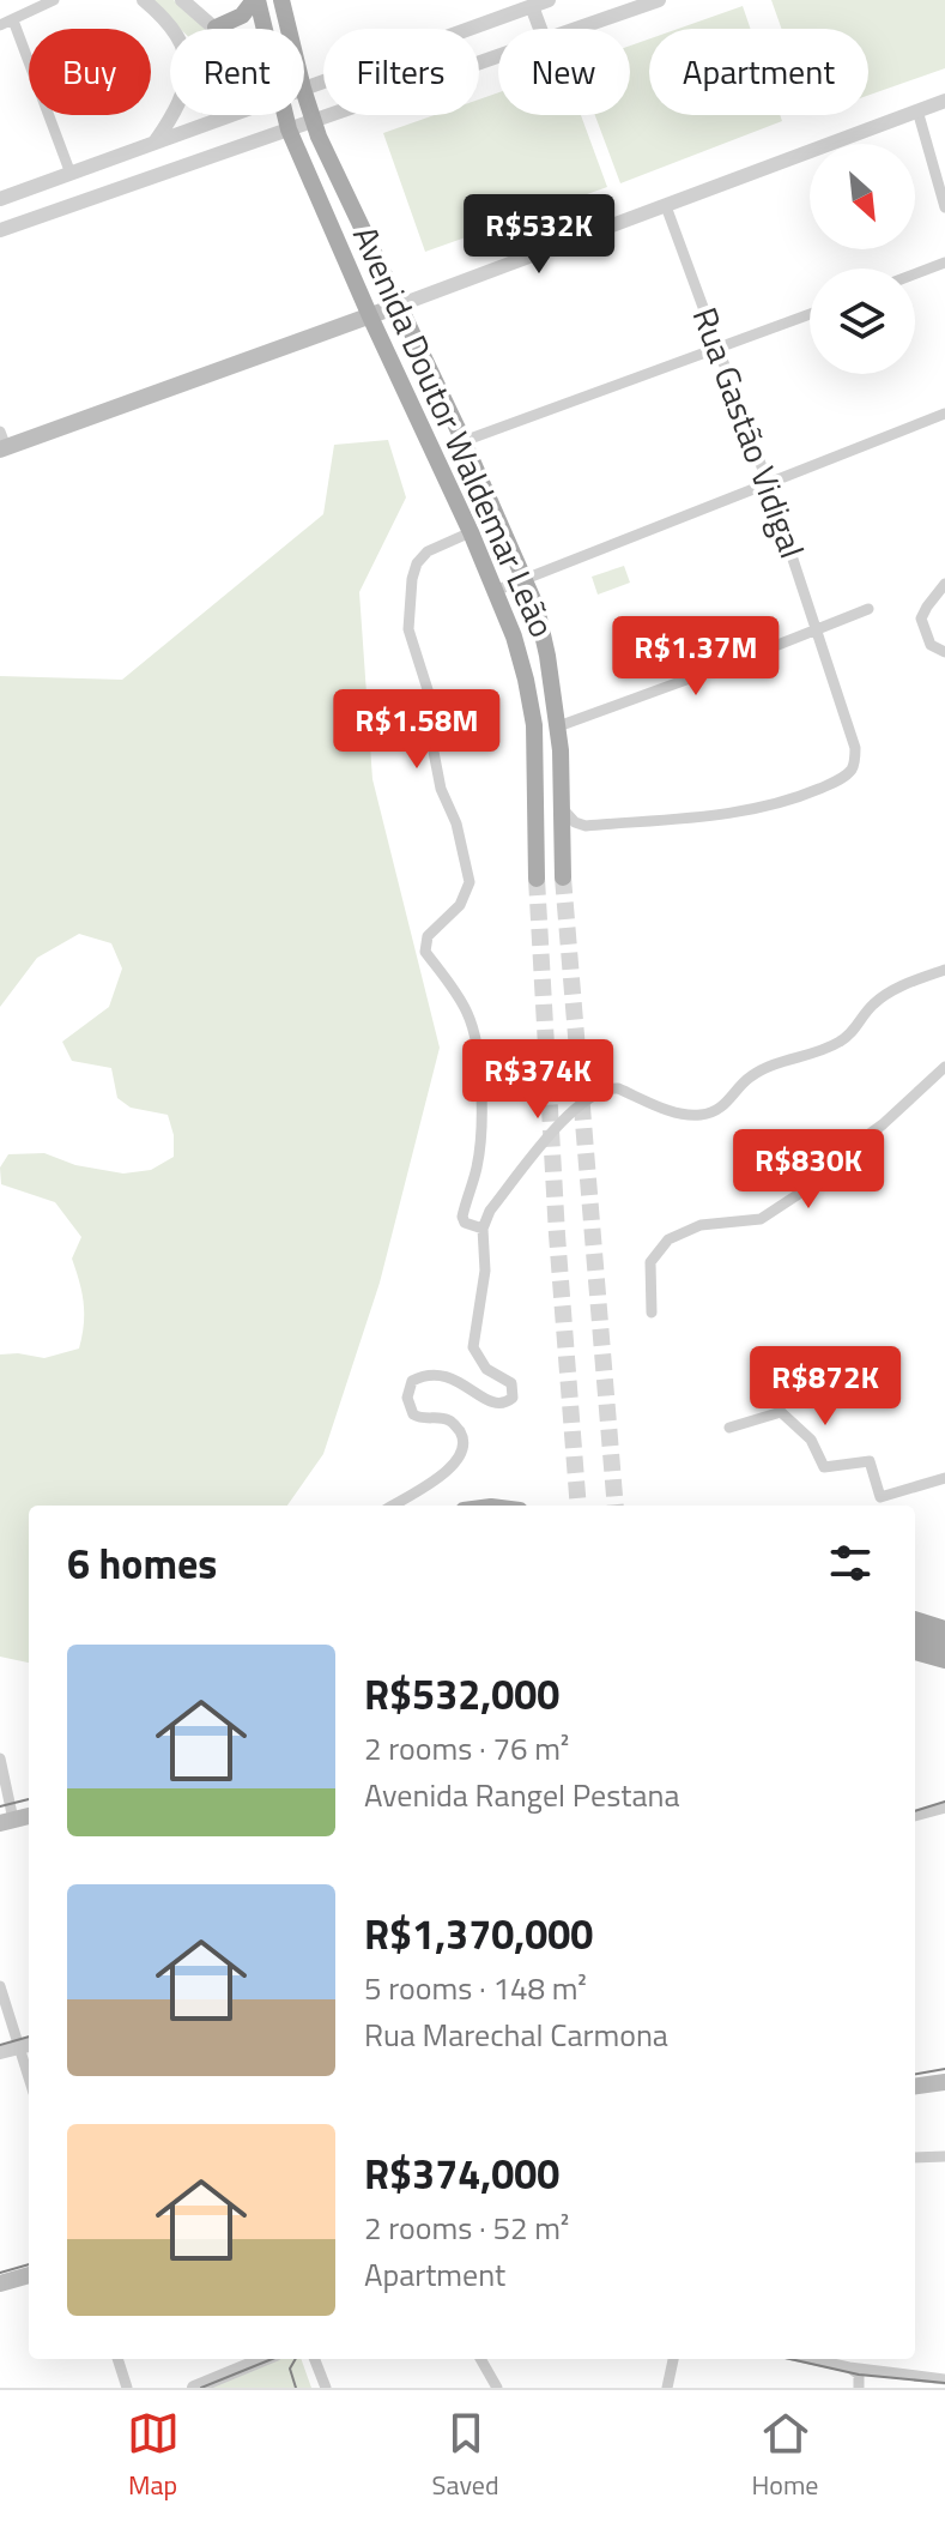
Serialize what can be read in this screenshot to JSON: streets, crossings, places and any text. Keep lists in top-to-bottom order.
{
  "streets": {
    "main road": ["Avenida Doutor Waldemar Leão"],
    "street": ["Rua Gastão Vidigal"]
  },
  "crossings": [
    ["Avenida Doutor Waldemar Leão", "Rua Gastão Vidigal"]
  ],
  "north": "bottom right",
  "page": {
    "chip": [
      "Buy",
      "Rent",
      "Filters",
      "New",
      "Apartment"
    ],
    "price": [
      "R$532K",
      "R$1.37M",
      "R$1.58M",
      "R$374K",
      "R$830K",
      "R$872K"
    ],
    "heading": "6 homes",
    "list": [
      {
        "name": "R$532,000",
        "note": "2 rooms · 76 m² · Avenida Rangel Pestana"
      },
      {
        "name": "R$1,370,000",
        "note": "5 rooms · 148 m² · Rua Marechal Carmona"
      },
      {
        "name": "R$374,000",
        "note": "2 rooms · 52 m² · Apartment"
      }
    ],
    "tabs": ["Map", "Saved", "Home"]
  }
}
